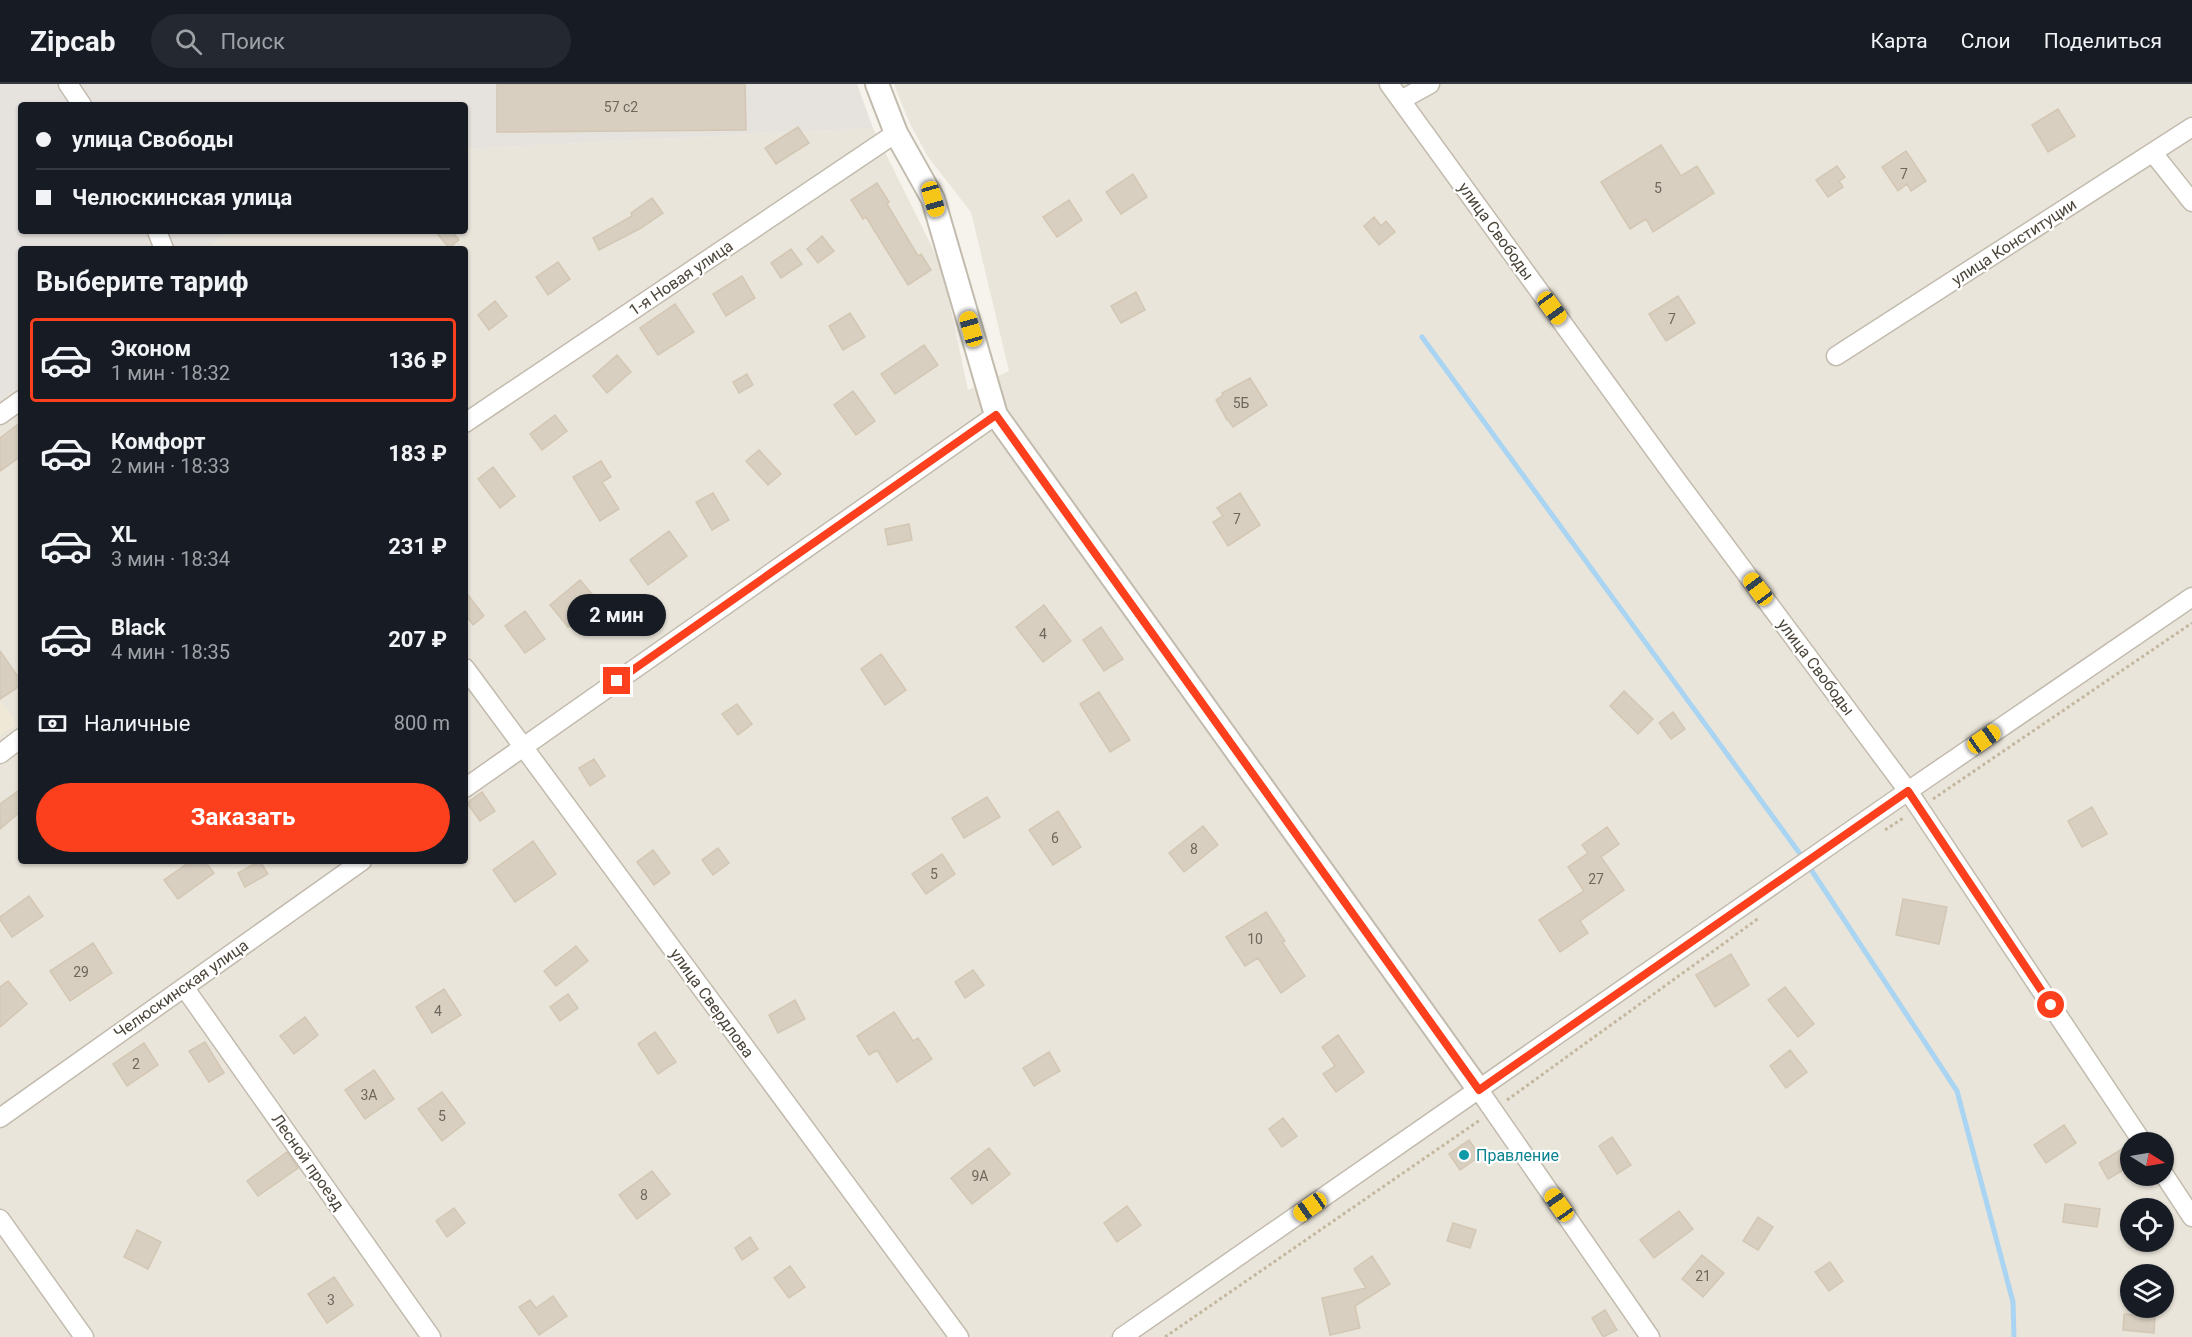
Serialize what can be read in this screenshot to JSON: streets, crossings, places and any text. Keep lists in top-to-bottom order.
{
  "streets": {
    "street": [
      "улица Свободы",
      "улица Конституции",
      "1-я Новая улица",
      "Челюскинская улица",
      "улица Свердлова",
      "Лесной проезд"
    ]
  },
  "crossings": [
    ["Челюскинская улица", "Лесной проезд"]
  ],
  "places": ["Правление"],
  "house_numbers": [
    "57 с2",
    "7",
    "5",
    "7",
    "5Б",
    "7",
    "4",
    "6",
    "8",
    "5",
    "27",
    "10",
    "29",
    "4",
    "2",
    "3А",
    "5",
    "9А",
    "8",
    "21",
    "3"
  ],
  "north": "right",
  "page": {
    "header": "Zipcab",
    "search": "Поиск",
    "nav": ["Карта", "Слои", "Поделиться"],
    "banner": ["улица Свободы", "Челюскинская улица"],
    "heading": "Выберите тариф",
    "list": [
      {
        "name": "Эконом",
        "note": "1 мин · 18:32",
        "value": "136 ₽"
      },
      {
        "name": "Комфорт",
        "note": "2 мин · 18:33",
        "value": "183 ₽"
      },
      {
        "name": "XL",
        "note": "3 мин · 18:34",
        "value": "231 ₽"
      },
      {
        "name": "Black",
        "note": "4 мин · 18:35",
        "value": "207 ₽"
      }
    ],
    "bubble": "2 мин",
    "pay": ["Наличные", "800 m"],
    "buttons": "Заказать"
  }
}
